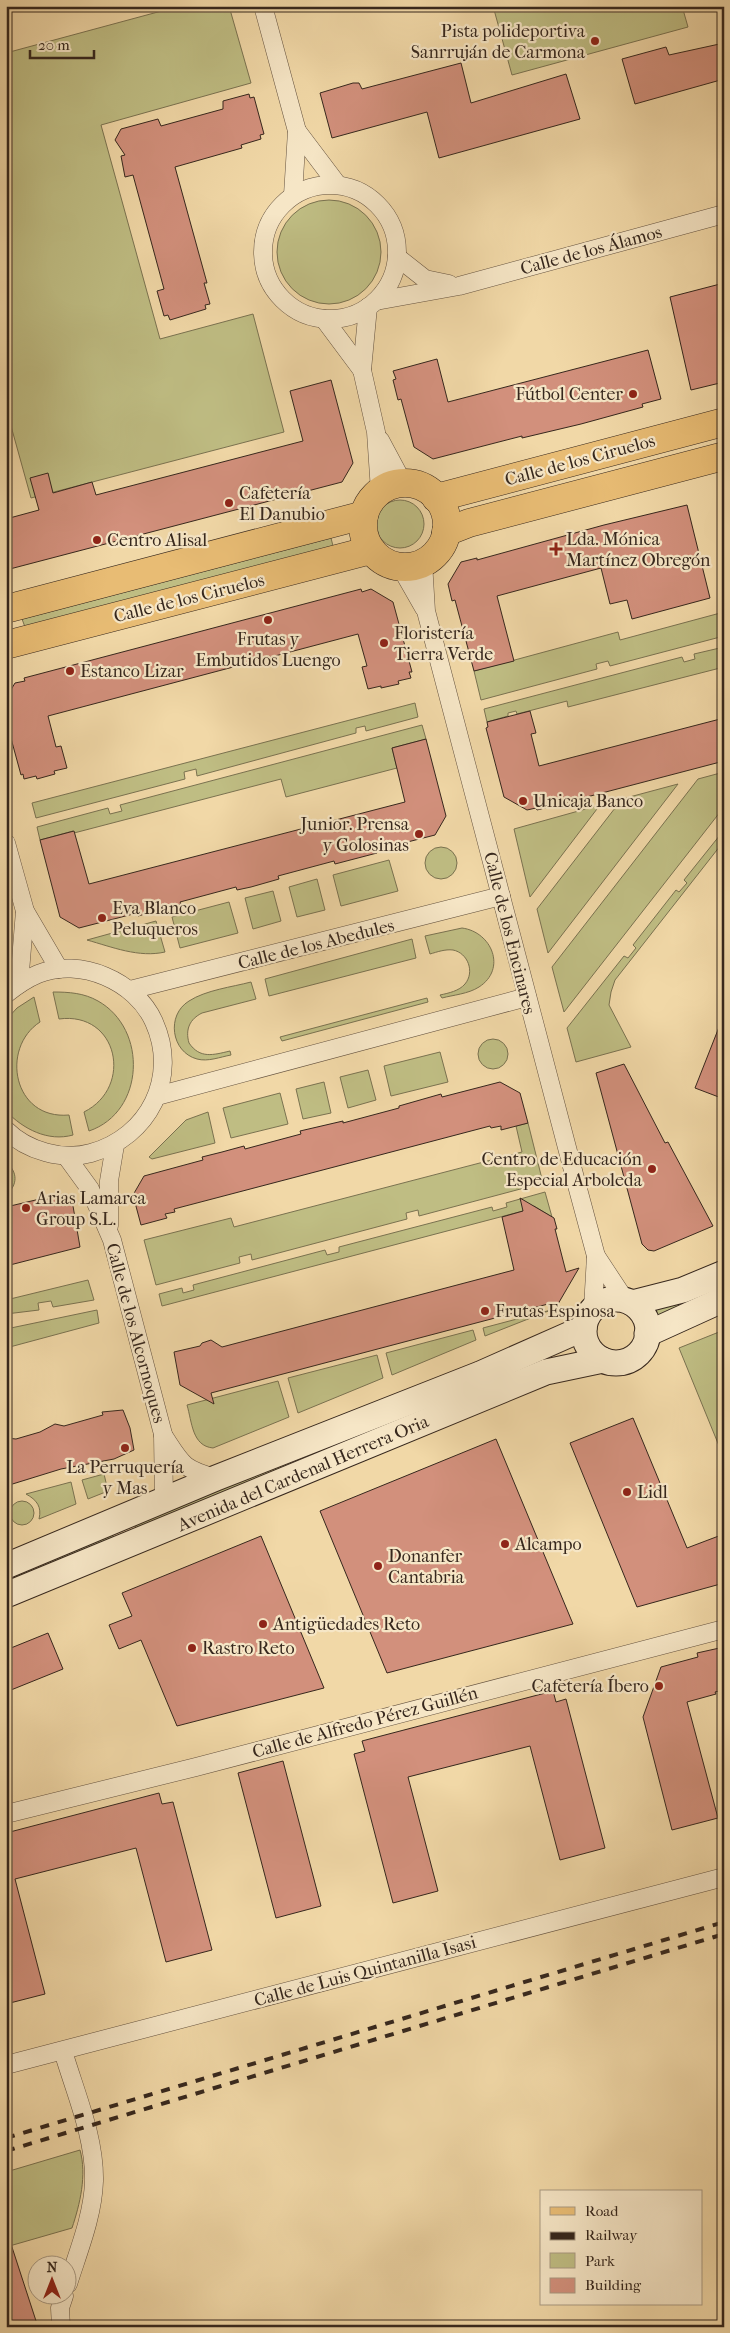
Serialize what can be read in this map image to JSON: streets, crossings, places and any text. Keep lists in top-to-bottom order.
{
  "streets": {
    "main road": ["Calle de los Ciruelos", "Avenida del Cardenal Herrera Oria"],
    "street": [
      "Calle de los Álamos",
      "Calle de los Encinares",
      "Calle de los Abedules",
      "Calle de los Alcornoques",
      "Calle de Alfredo Pérez Guillén",
      "Calle de Luis Quintanilla Isasi"
    ]
  },
  "crossings": [
    ["Calle de los Ciruelos", "Calle de los Encinares"],
    ["Calle de los Encinares", "Calle de los Abedules"],
    ["Calle de los Encinares", "Avenida del Cardenal Herrera Oria"],
    ["Calle de los Alcornoques", "Avenida del Cardenal Herrera Oria"]
  ],
  "places": {
    "other": [
      "Pista polideportiva Sanrruján de Carmona",
      "Fútbol Center",
      "Cafetería El Danubio",
      "Centro Alisal",
      "Frutas y Embutidos Luengo",
      "Floristería Tierra Verde",
      "Estanco Lizar",
      "Unicaja Banco",
      "Junior. Prensa y Golosinas",
      "Eva Blanco Peluqueros",
      "Centro de Educación Especial Arboleda",
      "Arias Lamarca Group S.L.",
      "Frutas Espinosa",
      "La Perruquería y Mas",
      "Lidl",
      "Alcampo",
      "Donanfer Cantabria",
      "Antigüedades Reto",
      "Rastro Reto",
      "Cafetería Íbero"
    ],
    "health": ["Lda. Mónica Martínez Obregón"]
  },
  "legend": [
    "Road",
    "Railway",
    "Park",
    "Building"
  ],
  "scale_bar": "20 m",
  "north": "top"
}
